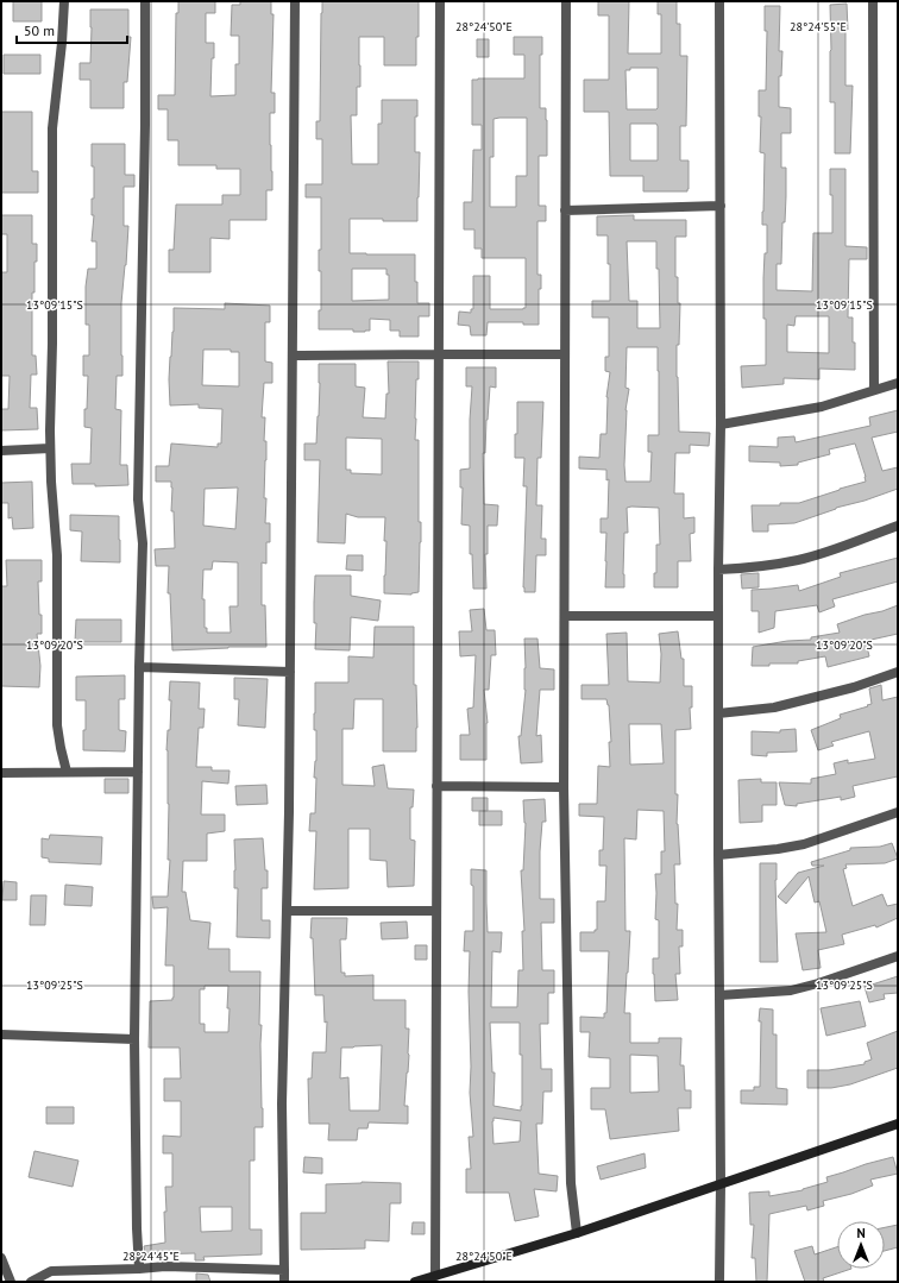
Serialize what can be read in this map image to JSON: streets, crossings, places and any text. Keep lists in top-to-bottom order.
{
  "scale_bar": "50 m",
  "north": "top",
  "coordinates": [
    "28°24'50\"E",
    "28°24'55\"E",
    "13°09'15\"S",
    "13°09'20\"S",
    "13°09'25\"S",
    "28°24'45\"E"
  ]
}
